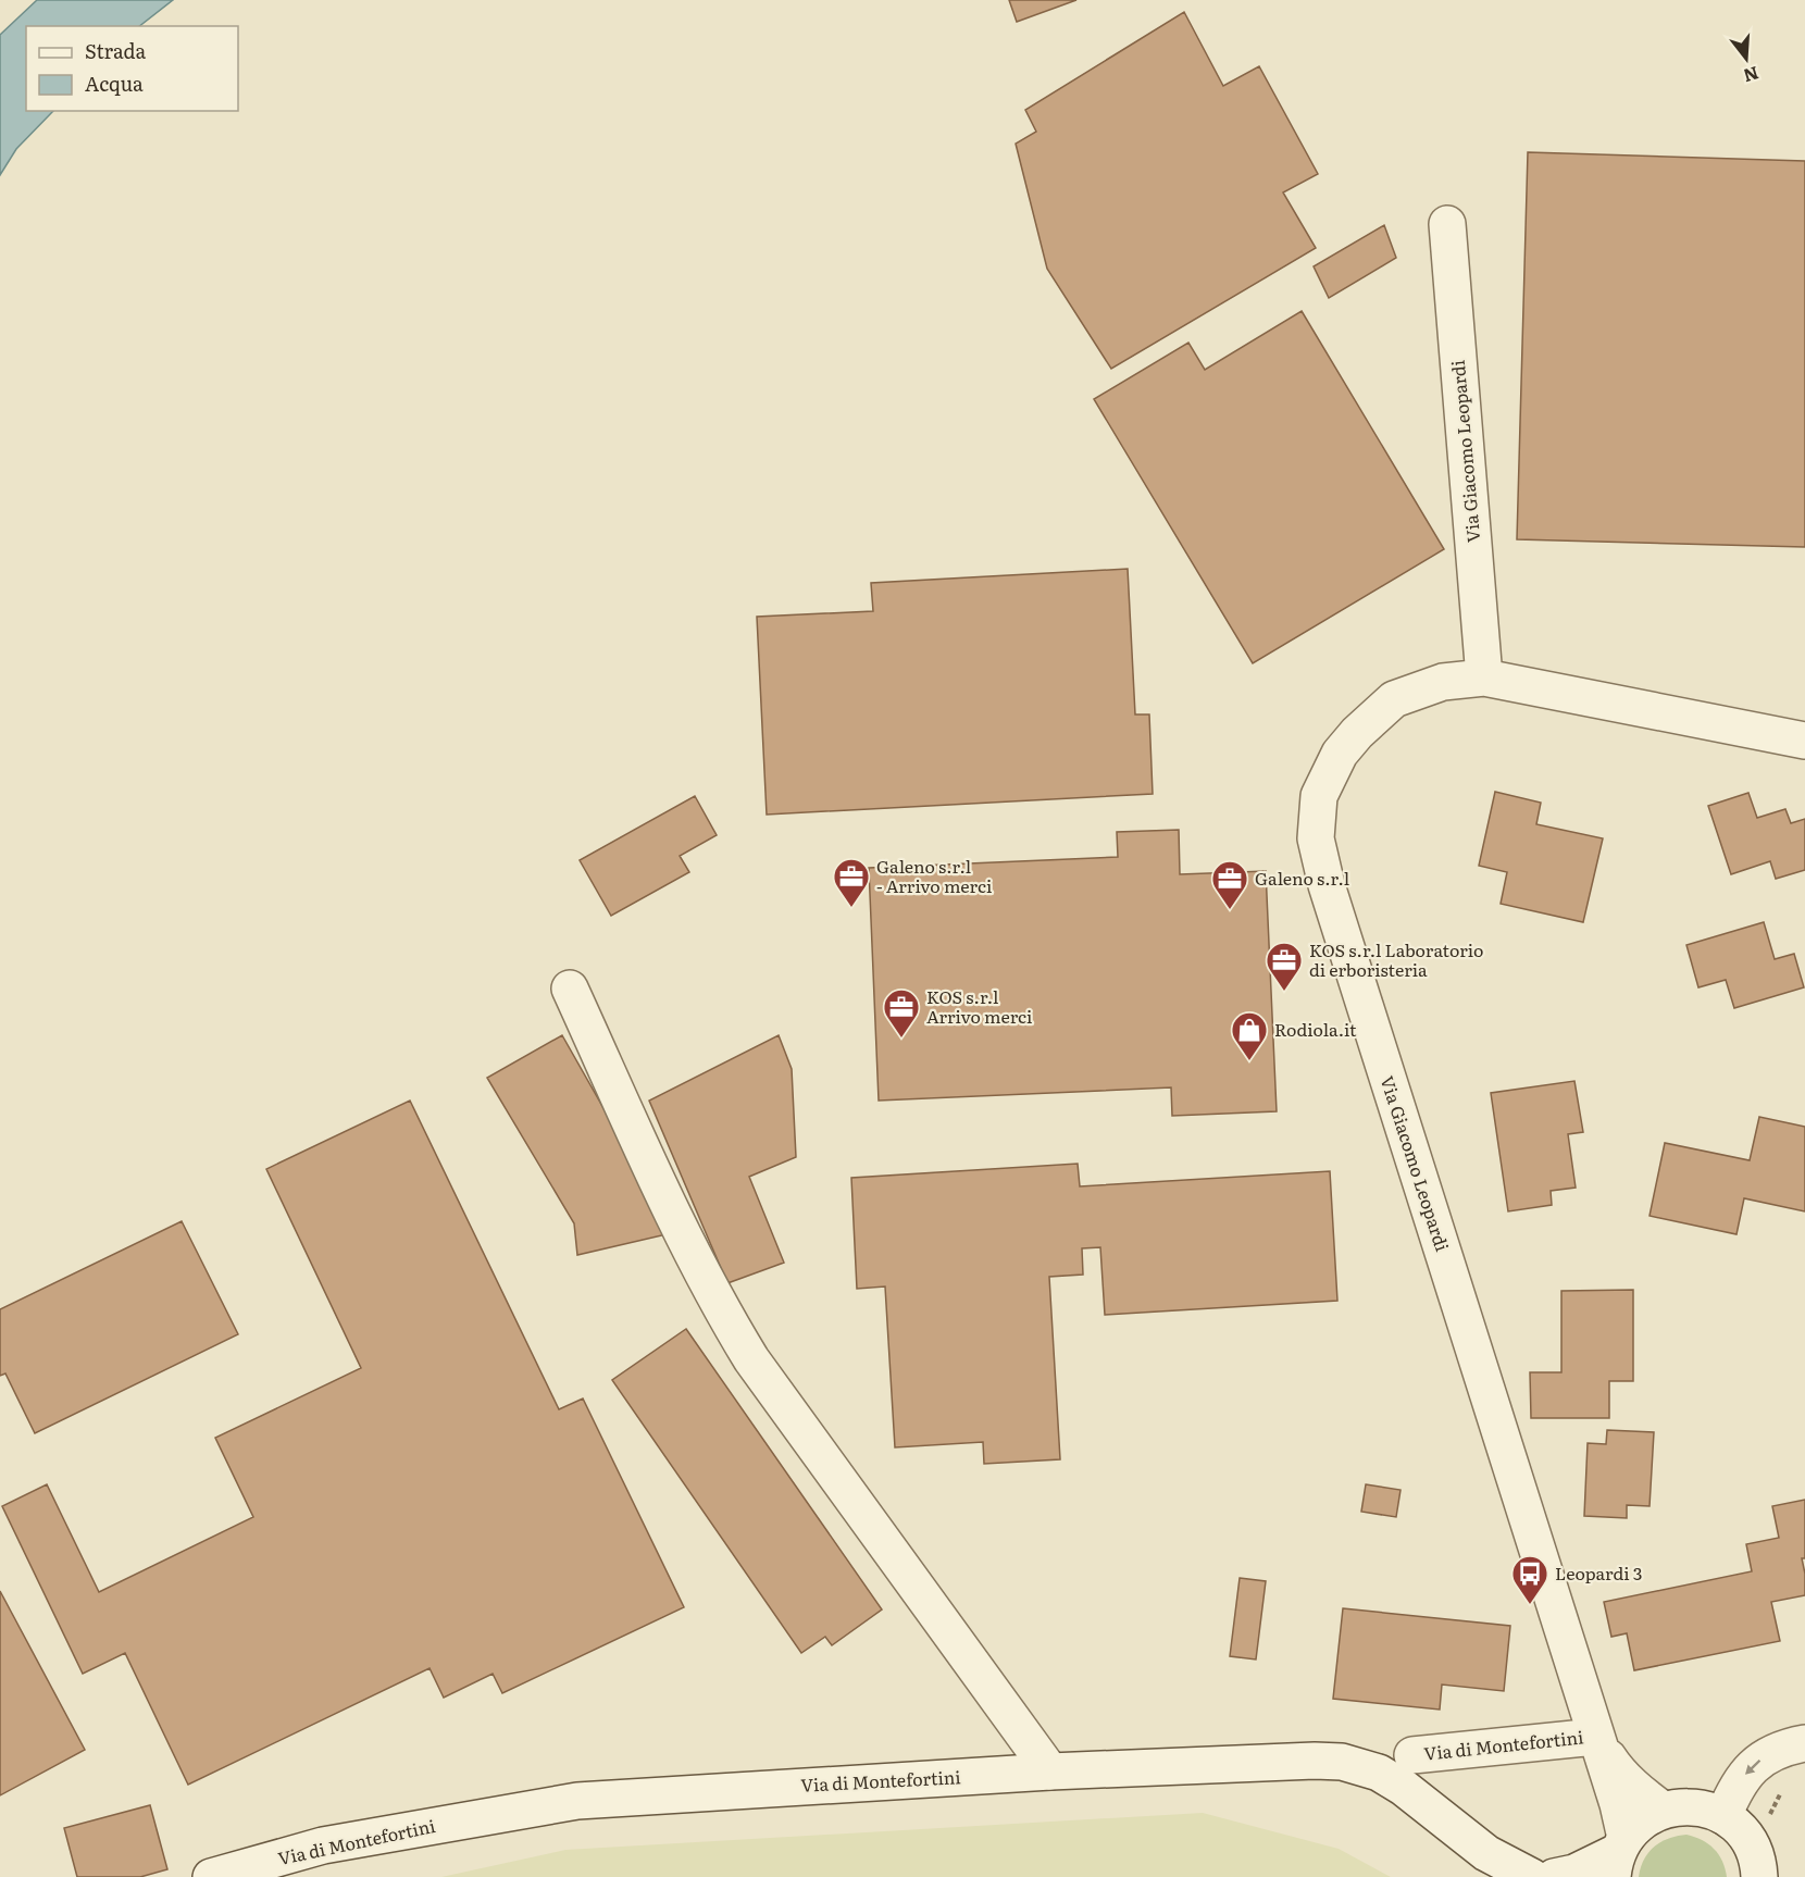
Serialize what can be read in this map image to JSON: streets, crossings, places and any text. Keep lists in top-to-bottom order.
{
  "streets": {
    "street": ["Via Giacomo Leopardi", "Via di Montefortini"]
  },
  "crossings": [
    ["Via Giacomo Leopardi", "Via di Montefortini"]
  ],
  "places": {
    "office": [
      "Galeno s.r.l - Arrivo merci",
      "Galeno s.r.l",
      "KOS s.r.l Laboratorio di erboristeria",
      "KOS s.r.l Arrivo merci"
    ],
    "shop": ["Rodiola.it"],
    "bus stop": ["Leopardi 3"]
  },
  "legend": ["Strada", "Acqua"],
  "north": "bottom"
}
